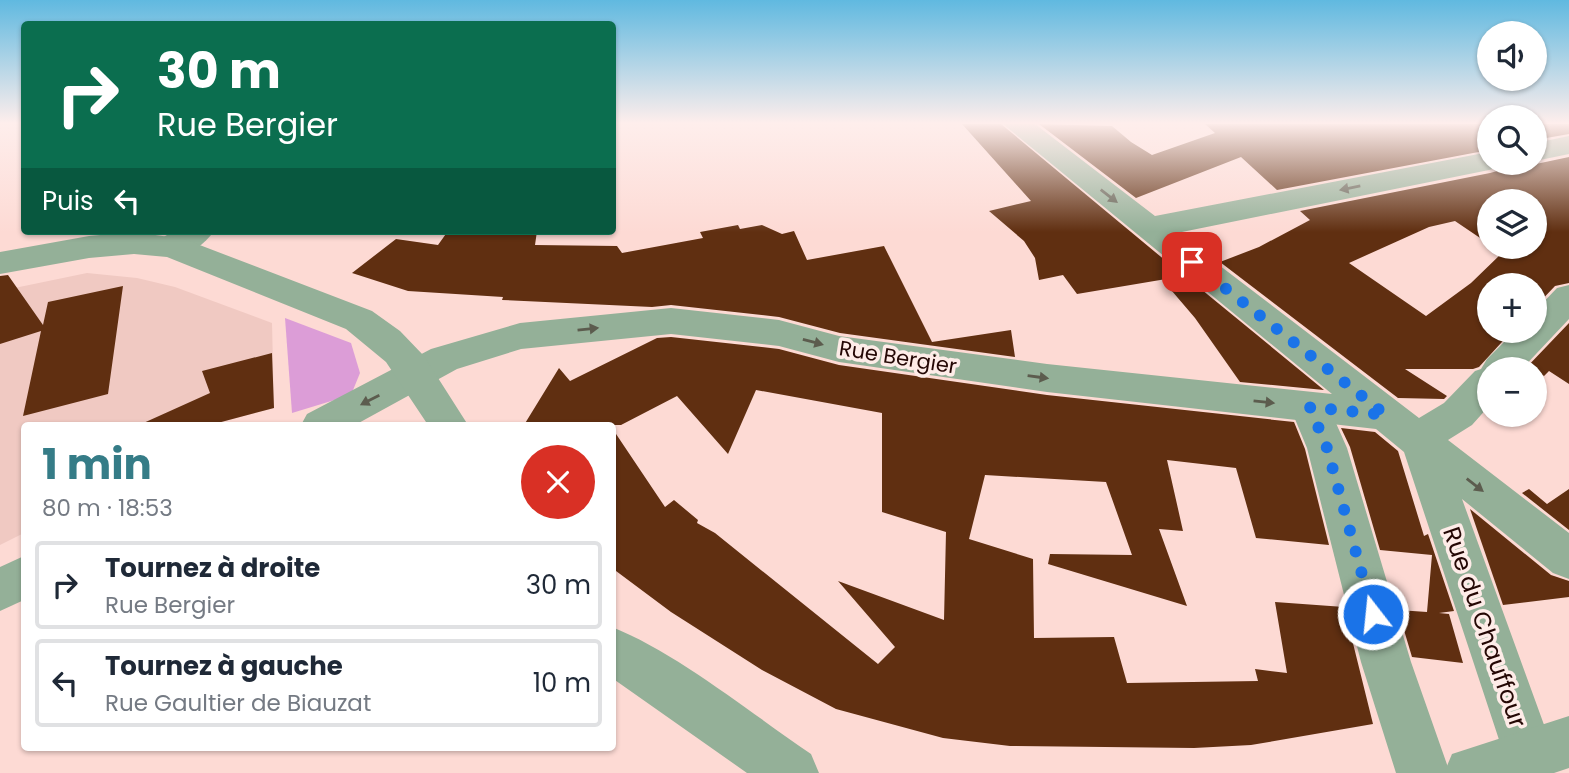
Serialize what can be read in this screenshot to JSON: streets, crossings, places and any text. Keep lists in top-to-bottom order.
{
  "streets": {
    "street": ["Rue Bergier", "Rue du Chauffour"]
  },
  "page": {
    "map_buttons": ["+", "−"],
    "turn": ["30 m", "Rue Bergier"],
    "then": "Puis",
    "heading": ["1 min", "80 m · 18:53"],
    "list": [
      {
        "name": "Tournez à droite",
        "note": "Rue Bergier",
        "value": "30 m"
      },
      {
        "name": "Tournez à gauche",
        "note": "Rue Gaultier de Biauzat",
        "value": "10 m"
      }
    ]
  }
}
